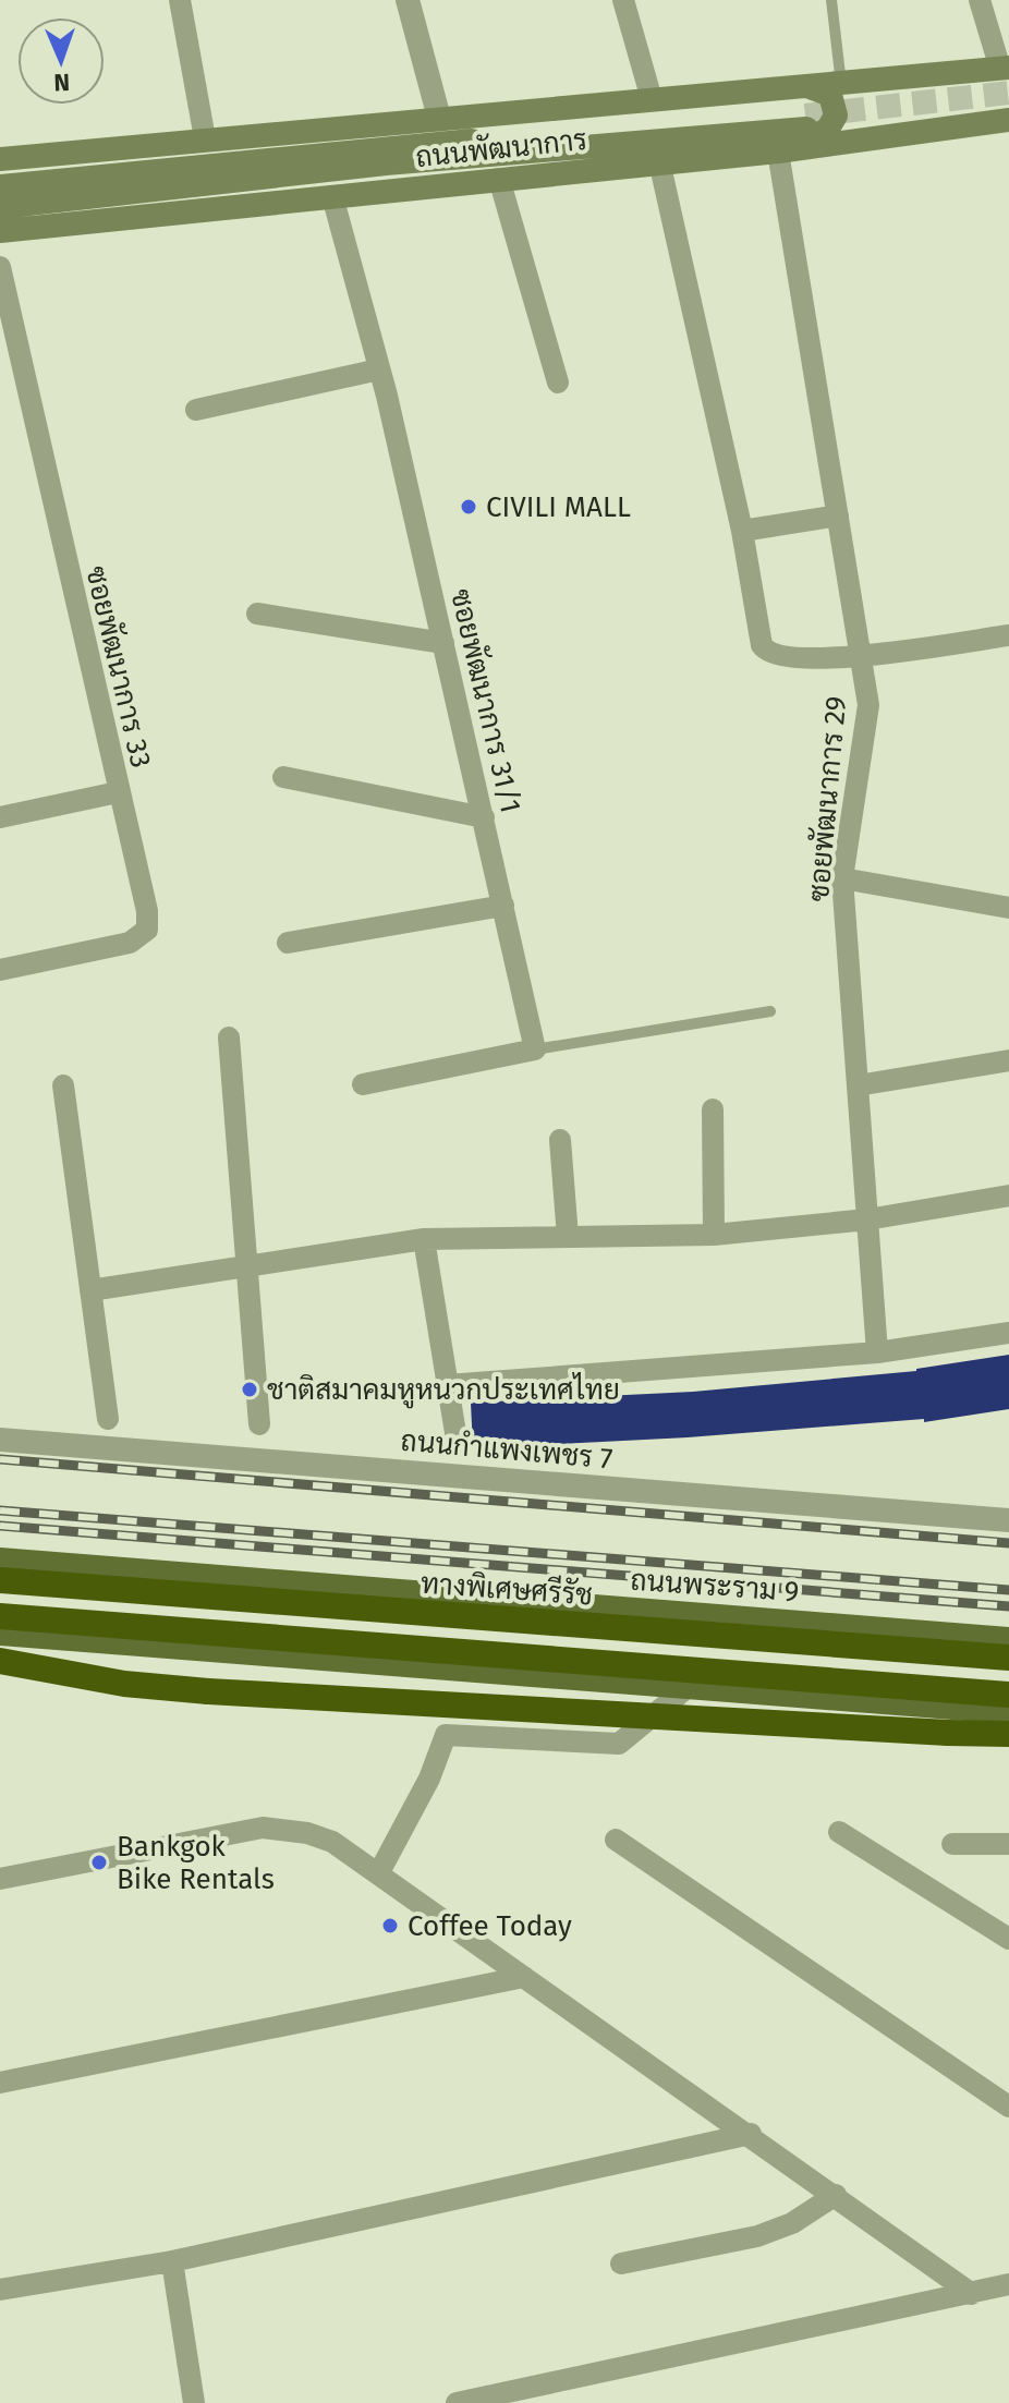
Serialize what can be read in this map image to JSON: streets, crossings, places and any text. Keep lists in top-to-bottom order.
{
  "streets": {
    "highway": ["ทางพิเศษศรีรัช"],
    "main road": ["ถนนพัฒนาการ", "ถนนพระราม 9"],
    "street": [
      "ซอยพัฒนาการ 33",
      "ซอยพัฒนาการ 31/1",
      "ซอยพัฒนาการ 29",
      "ถนนกำแพงเพชร 7"
    ]
  },
  "crossings": [
    ["ถนนพัฒนาการ", "ซอยพัฒนาการ 31/1"],
    ["ถนนพัฒนาการ", "ซอยพัฒนาการ 29"]
  ],
  "places": [
    "CIVILI MALL",
    "ชาติสมาคมหูหนวกประเทศไทย",
    "Bankgok Bike Rentals",
    "Coffee Today"
  ],
  "north": "bottom"
}
